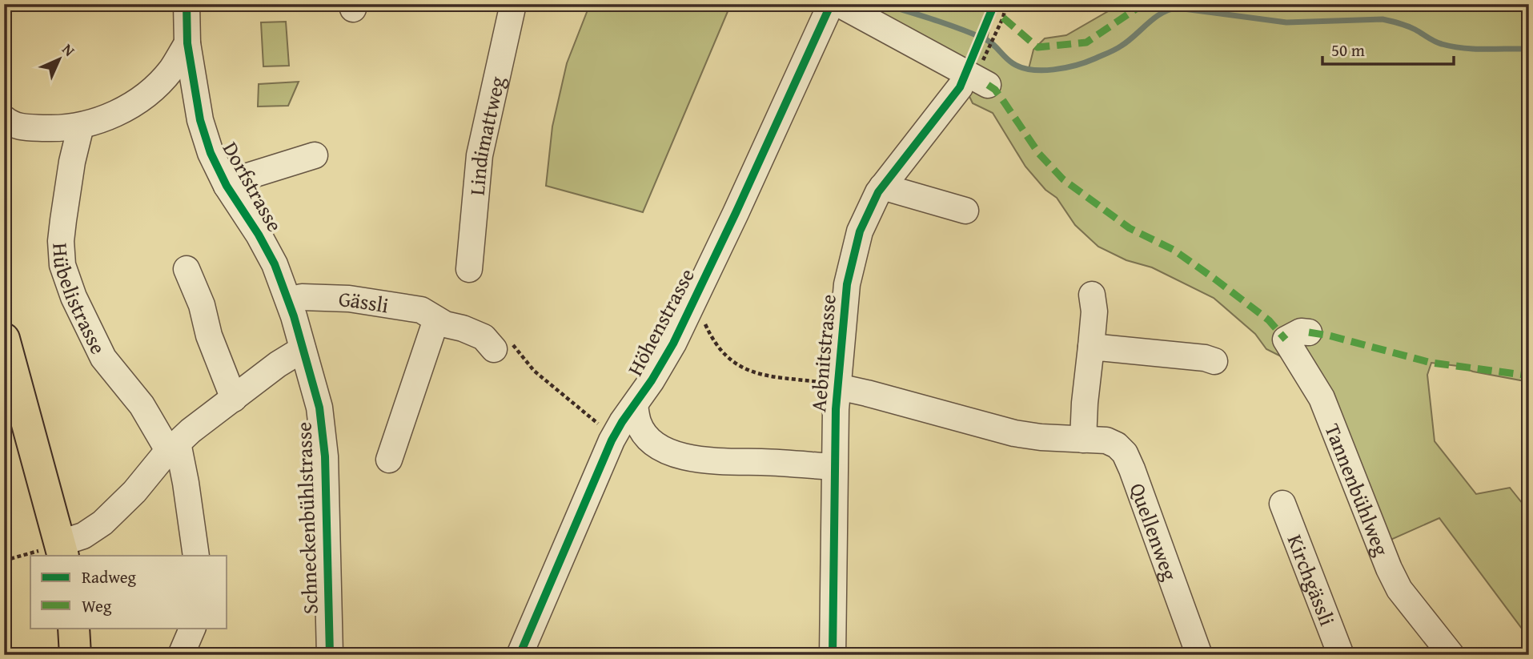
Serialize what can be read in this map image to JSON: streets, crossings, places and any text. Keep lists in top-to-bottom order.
{
  "streets": {
    "street": [
      "Lindimattweg",
      "Dorfstrasse",
      "Hübelistrasse",
      "Gässli",
      "Höhenstrasse",
      "Aebnitstrasse",
      "Tannenbühlweg",
      "Schneckenbühlstrasse",
      "Quellenweg",
      "Kirchgässli"
    ]
  },
  "crossings": [
    ["Dorfstrasse", "Gässli"],
    ["Dorfstrasse", "Schneckenbühlstrasse"],
    ["Höhenstrasse", "Aebnitstrasse"],
    ["Aebnitstrasse", "Quellenweg"]
  ],
  "legend": ["Radweg", "Weg"],
  "scale_bar": "50 m",
  "north": "top right"
}
